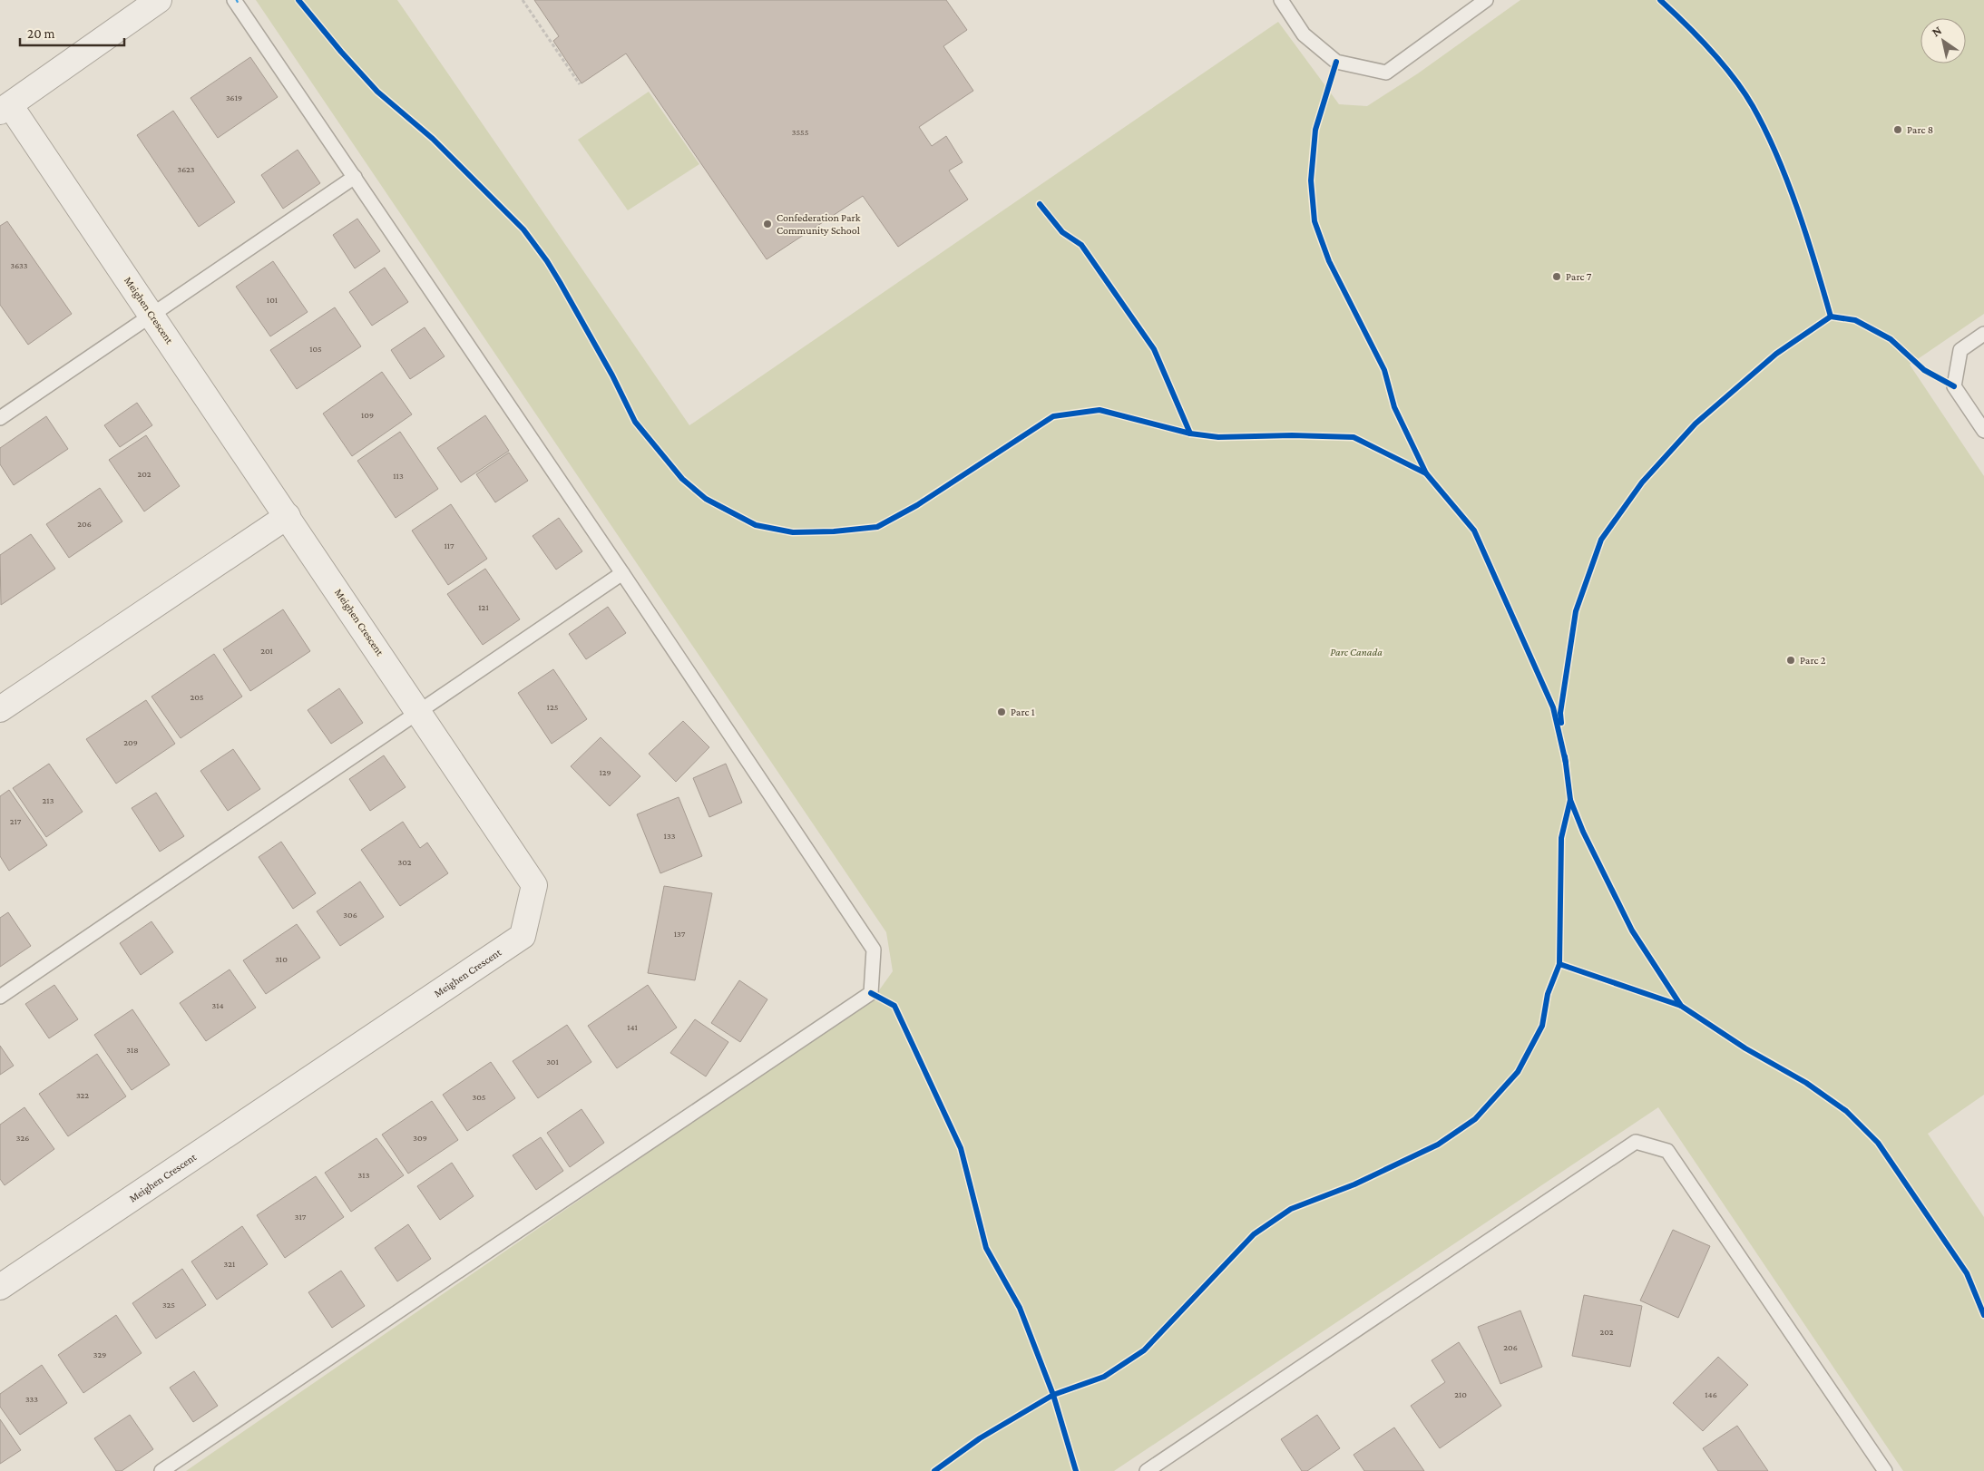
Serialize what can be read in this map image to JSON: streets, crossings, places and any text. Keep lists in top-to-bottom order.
{
  "streets": {
    "street": ["Meighen Crescent"]
  },
  "parks": ["Parc Canada"],
  "places": [
    "Parc 8",
    "Confederation Park Community School",
    "Parc 7",
    "Parc 2",
    "Parc 1"
  ],
  "house_numbers": [
    "3619",
    "3555",
    "3623",
    "3633",
    "101",
    "105",
    "109",
    "202",
    "113",
    "206",
    "117",
    "121",
    "201",
    "205",
    "125",
    "209",
    "129",
    "213",
    "217",
    "133",
    "302",
    "306",
    "137",
    "310",
    "314",
    "141",
    "318",
    "301",
    "322",
    "305",
    "326",
    "309",
    "313",
    "317",
    "321",
    "325",
    "202",
    "206",
    "329",
    "210",
    "146",
    "333"
  ],
  "scale_bar": "20 m",
  "north": "top left"
}
